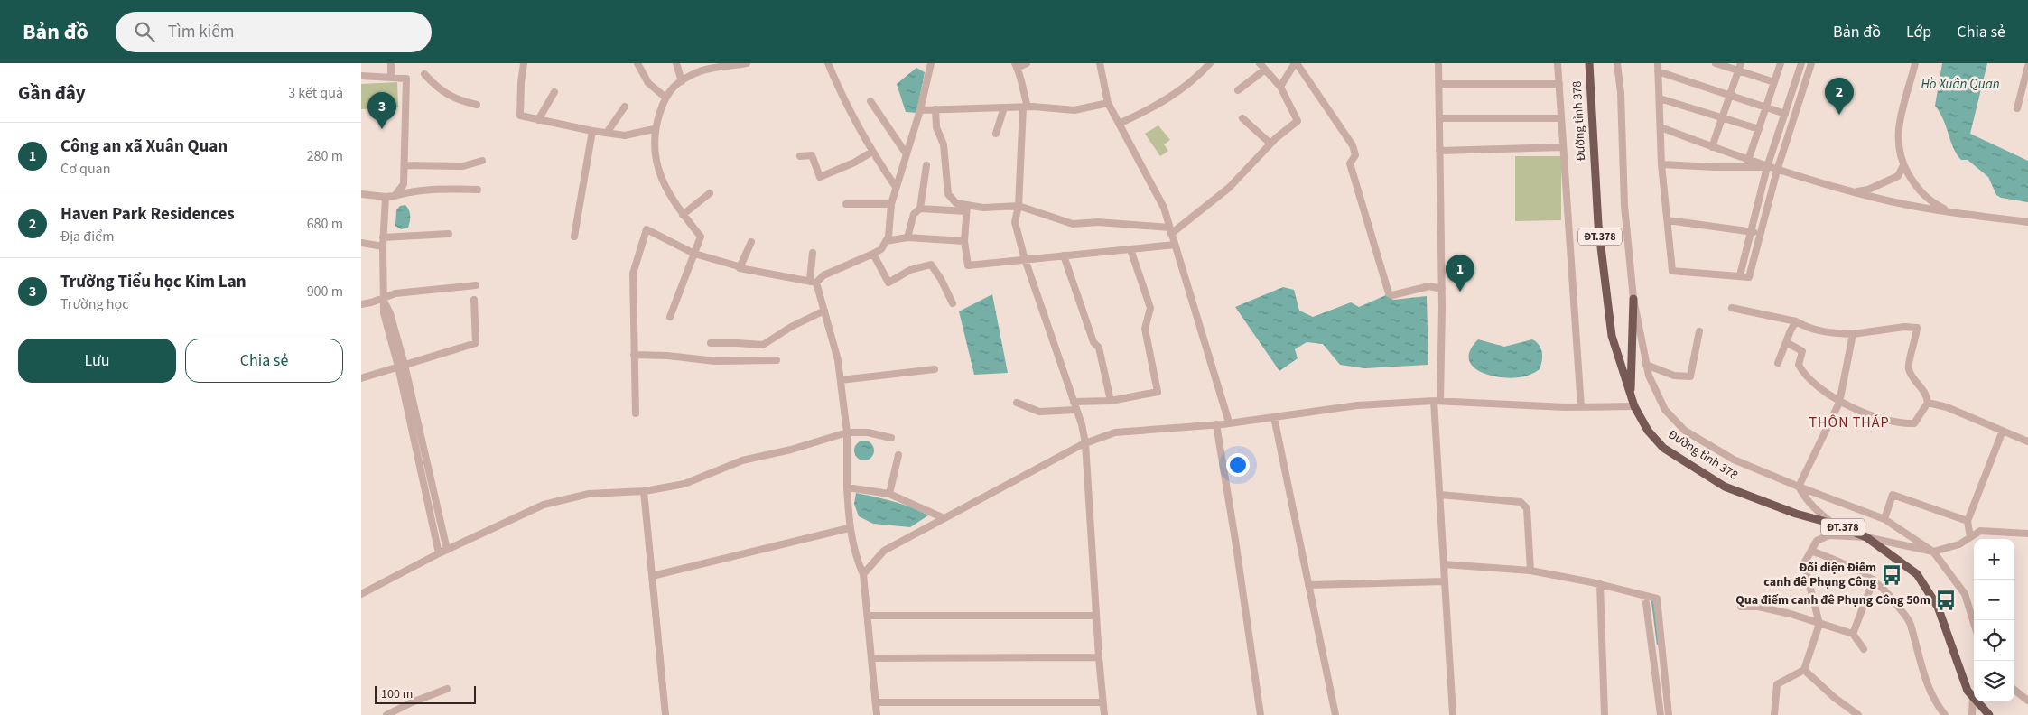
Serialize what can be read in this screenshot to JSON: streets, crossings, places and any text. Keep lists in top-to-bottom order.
{
  "streets": {
    "main road": ["Đường tỉnh 378", "ĐT.378"]
  },
  "districts": ["THÔN THÁP"],
  "water": ["Hồ Xuân Quan"],
  "places": {
    "bus stop": ["Đối diện Điếm canh đê Phụng Công", "Qua điếm canh đê Phụng Công 50m"]
  },
  "scale_bar": "100 m",
  "page": {
    "header": "Bản đồ",
    "search": "Tìm kiếm",
    "nav": ["Bản đồ", "Lớp", "Chia sẻ"],
    "heading": ["Gần đây", "3 kết quả"],
    "pins": ["2", "3", "1"],
    "list": [
      {
        "mark": "1",
        "name": "Công an xã Xuân Quan",
        "note": "Cơ quan",
        "value": "280 m"
      },
      {
        "mark": "2",
        "name": "Haven Park Residences",
        "note": "Địa điểm",
        "value": "680 m"
      },
      {
        "mark": "3",
        "name": "Trường Tiểu học Kim Lan",
        "note": "Trường học",
        "value": "900 m"
      }
    ],
    "buttons": ["Lưu", "Chia sẻ"],
    "map_buttons": ["+", "−"],
    "scale": "100 m"
  }
}
